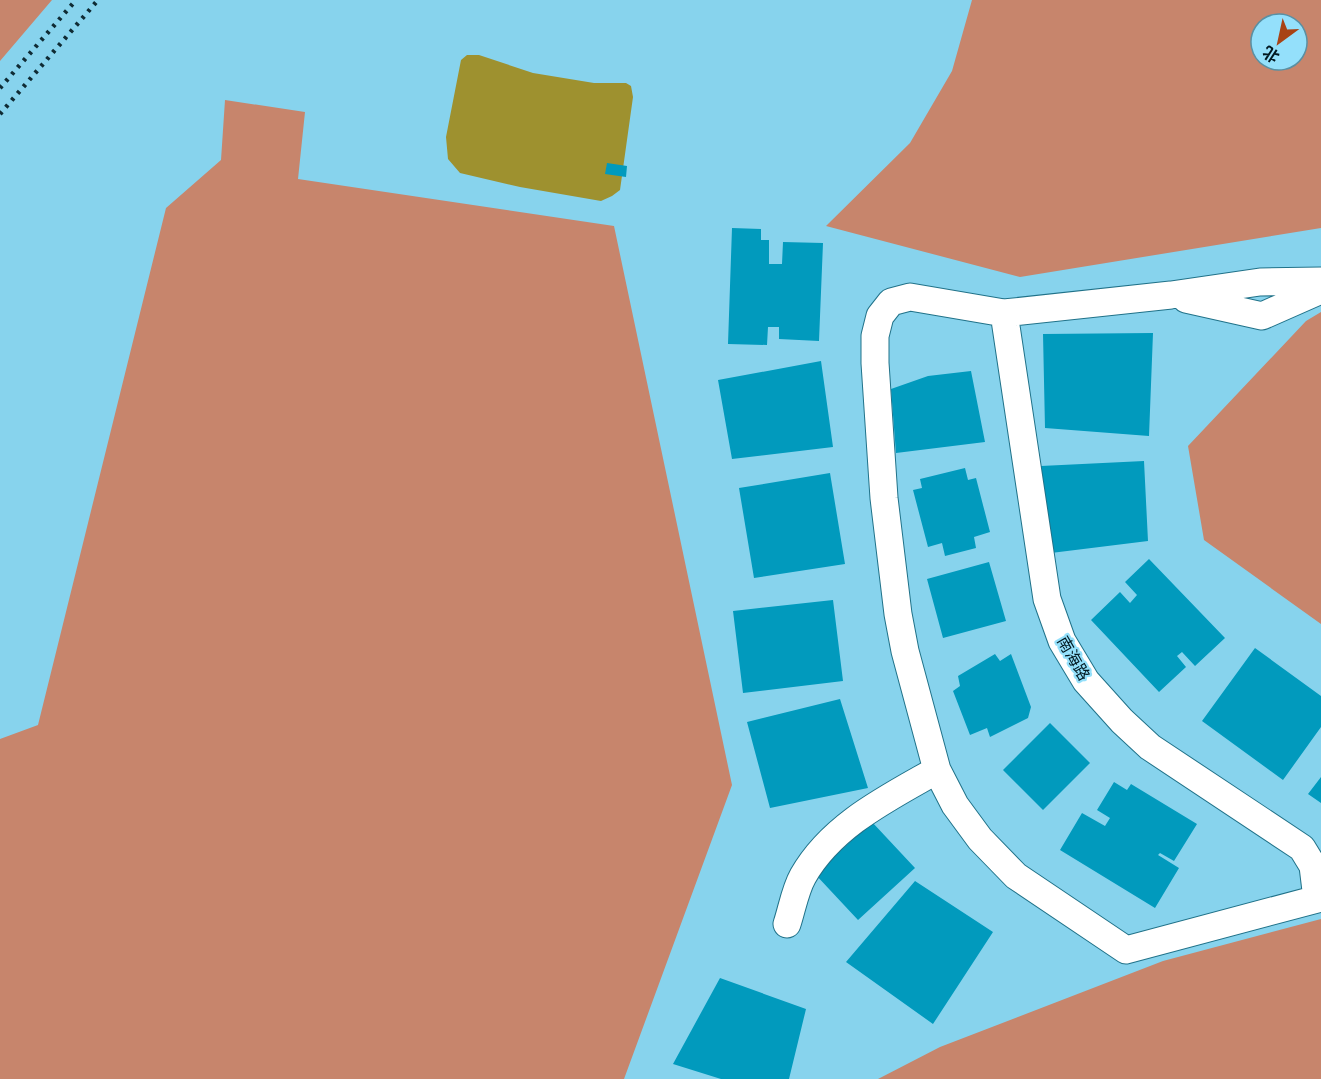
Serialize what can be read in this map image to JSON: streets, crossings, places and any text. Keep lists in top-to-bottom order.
{
  "streets": {
    "street": ["南海路"]
  },
  "north": "bottom left"
}
